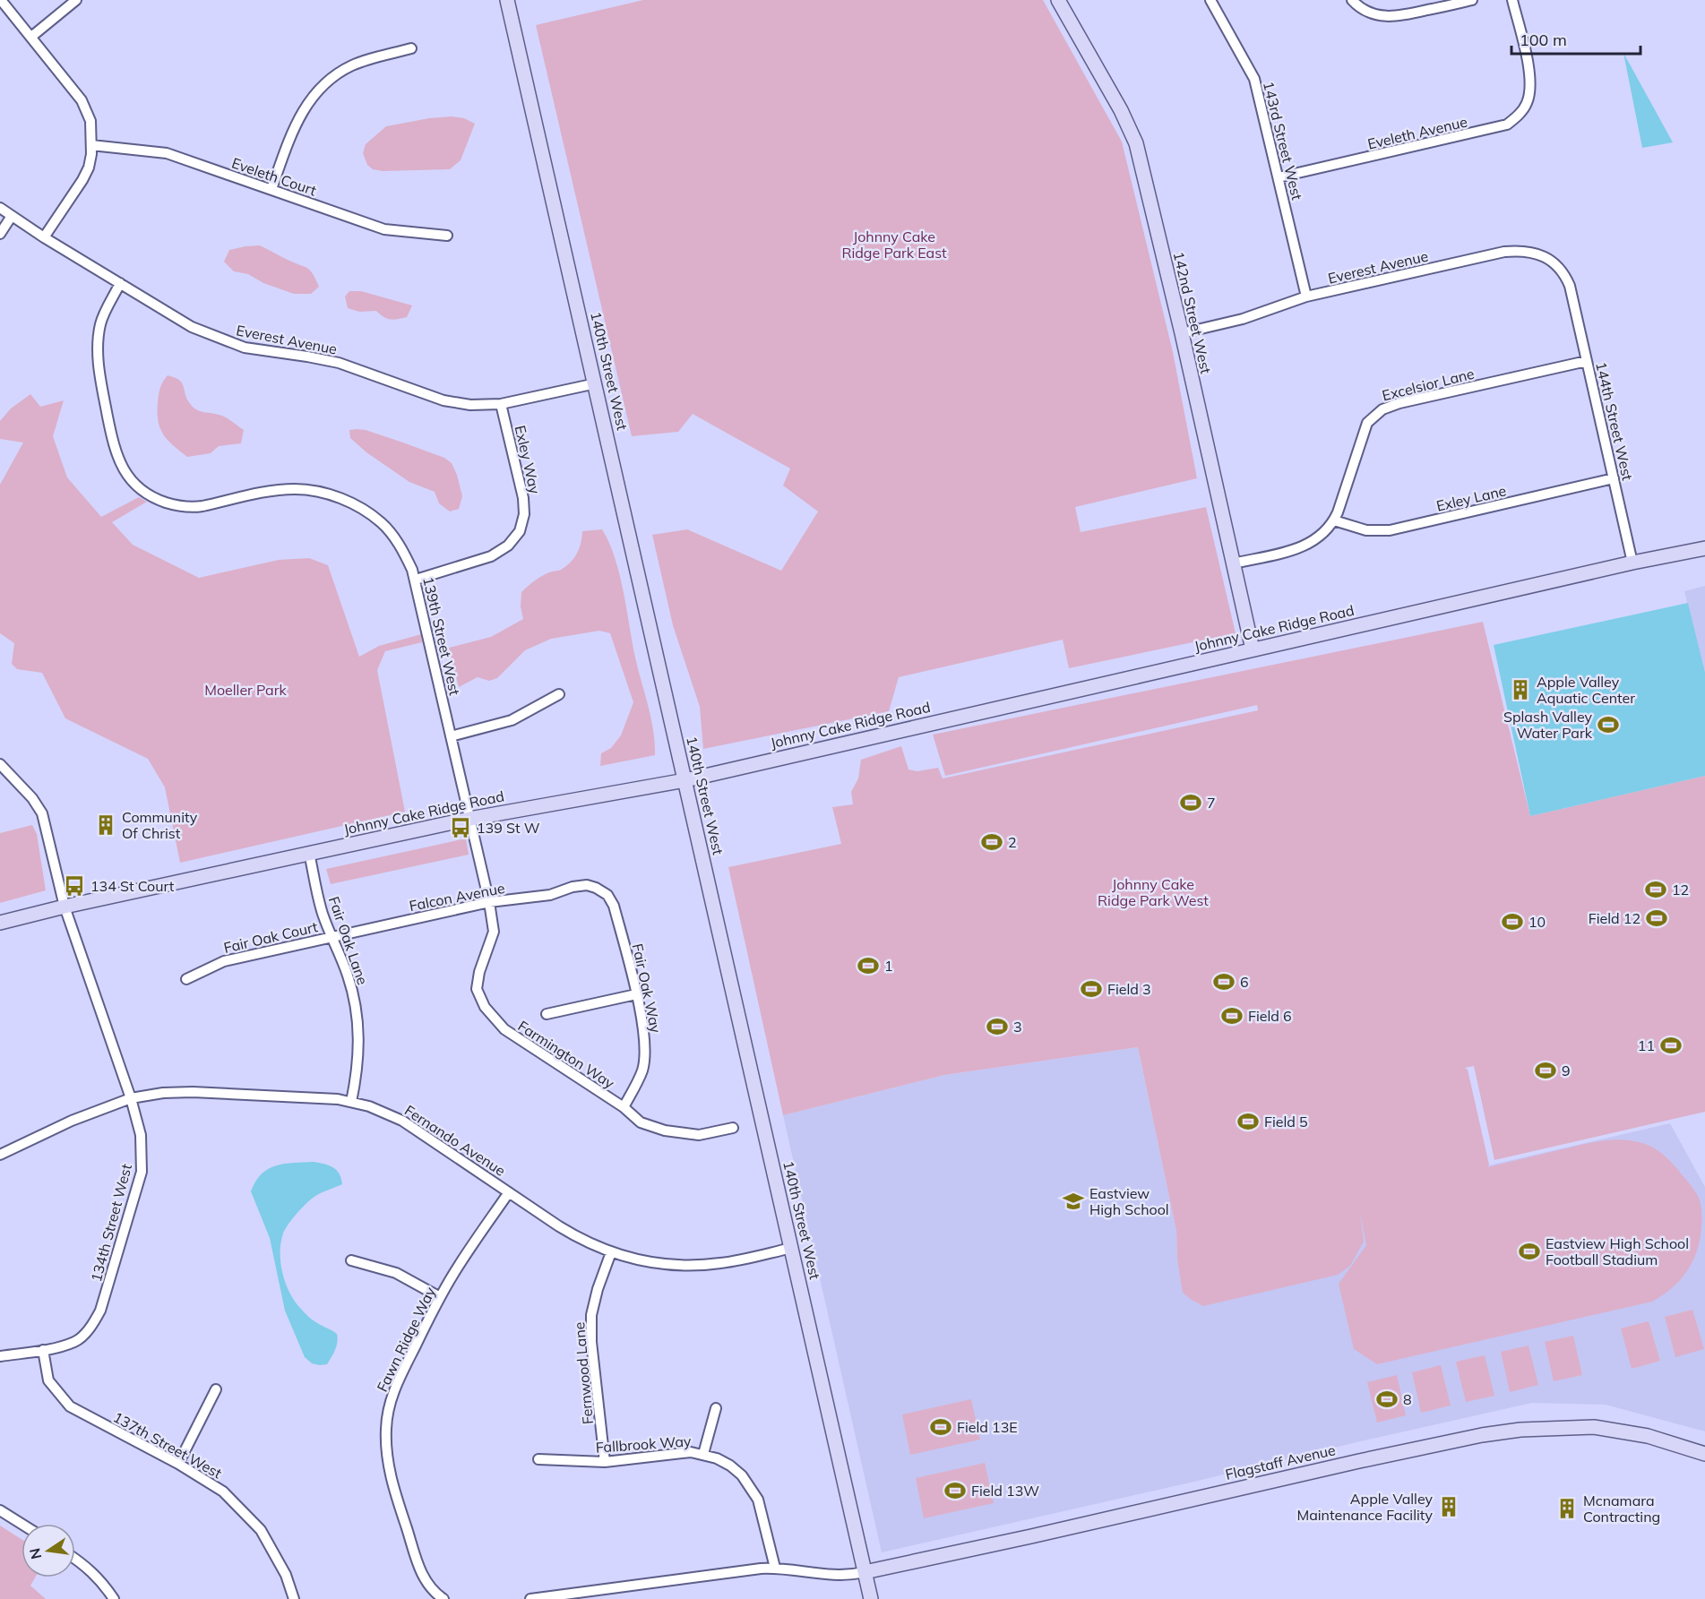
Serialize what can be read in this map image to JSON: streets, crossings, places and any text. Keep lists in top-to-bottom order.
{
  "streets": {
    "street": [
      "Eveleth Avenue",
      "143rd Street West",
      "Eveleth Court",
      "Everest Avenue",
      "142nd Street West",
      "140th Street West",
      "Excelsior Lane",
      "144th Street West",
      "Exley Way",
      "Exley Lane",
      "Johnny Cake Ridge Road",
      "139th Street West",
      "Falcon Avenue",
      "Fair Oak Court",
      "Fair Oak Lane",
      "Fair Oak Way",
      "Farmington Way",
      "Fernando Avenue",
      "134th Street West",
      "Fawn Ridge Way",
      "Fernwood Lane",
      "Fallbrook Way",
      "137th Street West",
      "Flagstaff Avenue"
    ]
  },
  "crossings": [
    ["Eveleth Avenue", "143rd Street West"],
    ["143rd Street West", "Everest Avenue"],
    ["Everest Avenue", "142nd Street West"],
    ["Everest Avenue", "140th Street West"],
    ["Everest Avenue", "144th Street West"],
    ["Everest Avenue", "Exley Way"],
    ["Everest Avenue", "139th Street West"],
    ["142nd Street West", "Excelsior Lane"],
    ["142nd Street West", "Johnny Cake Ridge Road"],
    ["140th Street West", "Johnny Cake Ridge Road"],
    ["140th Street West", "Fernando Avenue"],
    ["140th Street West", "Flagstaff Avenue"],
    ["Excelsior Lane", "144th Street West"],
    ["Excelsior Lane", "Exley Lane"],
    ["144th Street West", "Exley Lane"],
    ["144th Street West", "Johnny Cake Ridge Road"],
    ["Exley Way", "139th Street West"],
    ["Johnny Cake Ridge Road", "139th Street West"],
    ["Johnny Cake Ridge Road", "Fair Oak Lane"],
    ["Johnny Cake Ridge Road", "Farmington Way"],
    ["Johnny Cake Ridge Road", "134th Street West"],
    ["139th Street West", "Farmington Way"],
    ["Falcon Avenue", "Fair Oak Court"],
    ["Falcon Avenue", "Fair Oak Lane"],
    ["Falcon Avenue", "Fair Oak Way"],
    ["Falcon Avenue", "Farmington Way"],
    ["Fair Oak Court", "Fair Oak Lane"],
    ["Fair Oak Lane", "Fernando Avenue"],
    ["Fair Oak Way", "Farmington Way"],
    ["Fernando Avenue", "134th Street West"],
    ["Fernando Avenue", "Fawn Ridge Way"],
    ["Fernando Avenue", "Fernwood Lane"],
    ["134th Street West", "137th Street West"],
    ["Fernwood Lane", "Fallbrook Way"]
  ],
  "parks": ["Johnny Cake Ridge Park East", "Moeller Park", "Johnny Cake Ridge Park West"],
  "places": {
    "building": [
      "Apple Valley Aquatic Center",
      "Community Of Christ",
      "Apple Valley Maintenance Facility",
      "Mcnamara Contracting"
    ],
    "sports": [
      "Splash Valley Water Park",
      "7",
      "2",
      "12",
      "Field 12",
      "10",
      "1",
      "6",
      "Field 3",
      "Field 6",
      "3",
      "11",
      "9",
      "Field 5",
      "Eastview High School Football Stadium",
      "8",
      "Field 13E",
      "Field 13W"
    ],
    "bus stop": ["139 St W", "134 St Court"],
    "school or university": ["Eastview High School"]
  },
  "scale_bar": "100 m",
  "north": "left"
}
